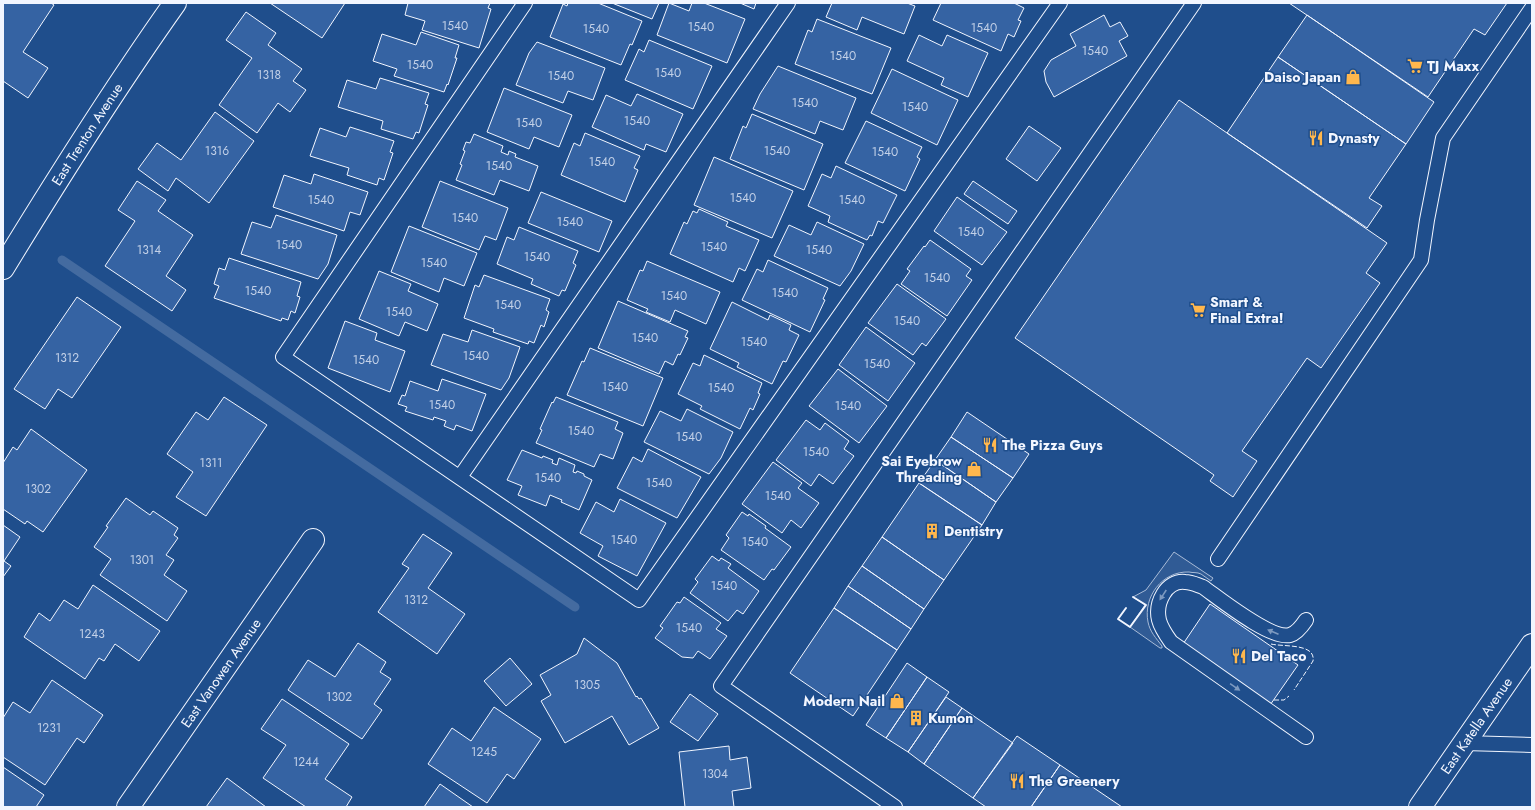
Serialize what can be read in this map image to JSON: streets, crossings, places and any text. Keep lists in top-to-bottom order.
{
  "streets": {
    "street": ["East Trenton Avenue", "East Vanowen Avenue", "East Katella Avenue"]
  },
  "places": {
    "supermarket": ["TJ Maxx", "Smart & Final Extra!"],
    "shop": ["Daiso Japan", "Sai Eyebrow Threading", "Modern Nail"],
    "restaurant": [
      "Dynasty",
      "The Pizza Guys",
      "Del Taco",
      "The Greenery"
    ],
    "building": ["Dentistry", "Kumon"]
  },
  "house_numbers": [
    "1540",
    "1540",
    "1540",
    "1540",
    "1540",
    "1540",
    "1540",
    "1540",
    "1318",
    "1540",
    "1540",
    "1540",
    "1540",
    "1540",
    "1316",
    "1540",
    "1540",
    "1540",
    "1540",
    "1540",
    "1540",
    "1540",
    "1540",
    "1540",
    "1540",
    "1540",
    "1540",
    "1314",
    "1540",
    "1540",
    "1540",
    "1540",
    "1540",
    "1540",
    "1540",
    "1540",
    "1540",
    "1540",
    "1540",
    "1540",
    "1540",
    "1312",
    "1540",
    "1540",
    "1540",
    "1540",
    "1540",
    "1540",
    "1540",
    "1540",
    "1540",
    "1311",
    "1540",
    "1540",
    "1302",
    "1540",
    "1540",
    "1540",
    "1301",
    "1540",
    "1312",
    "1540",
    "1243",
    "1305",
    "1302",
    "1231",
    "1245",
    "1244",
    "1304"
  ]
}
